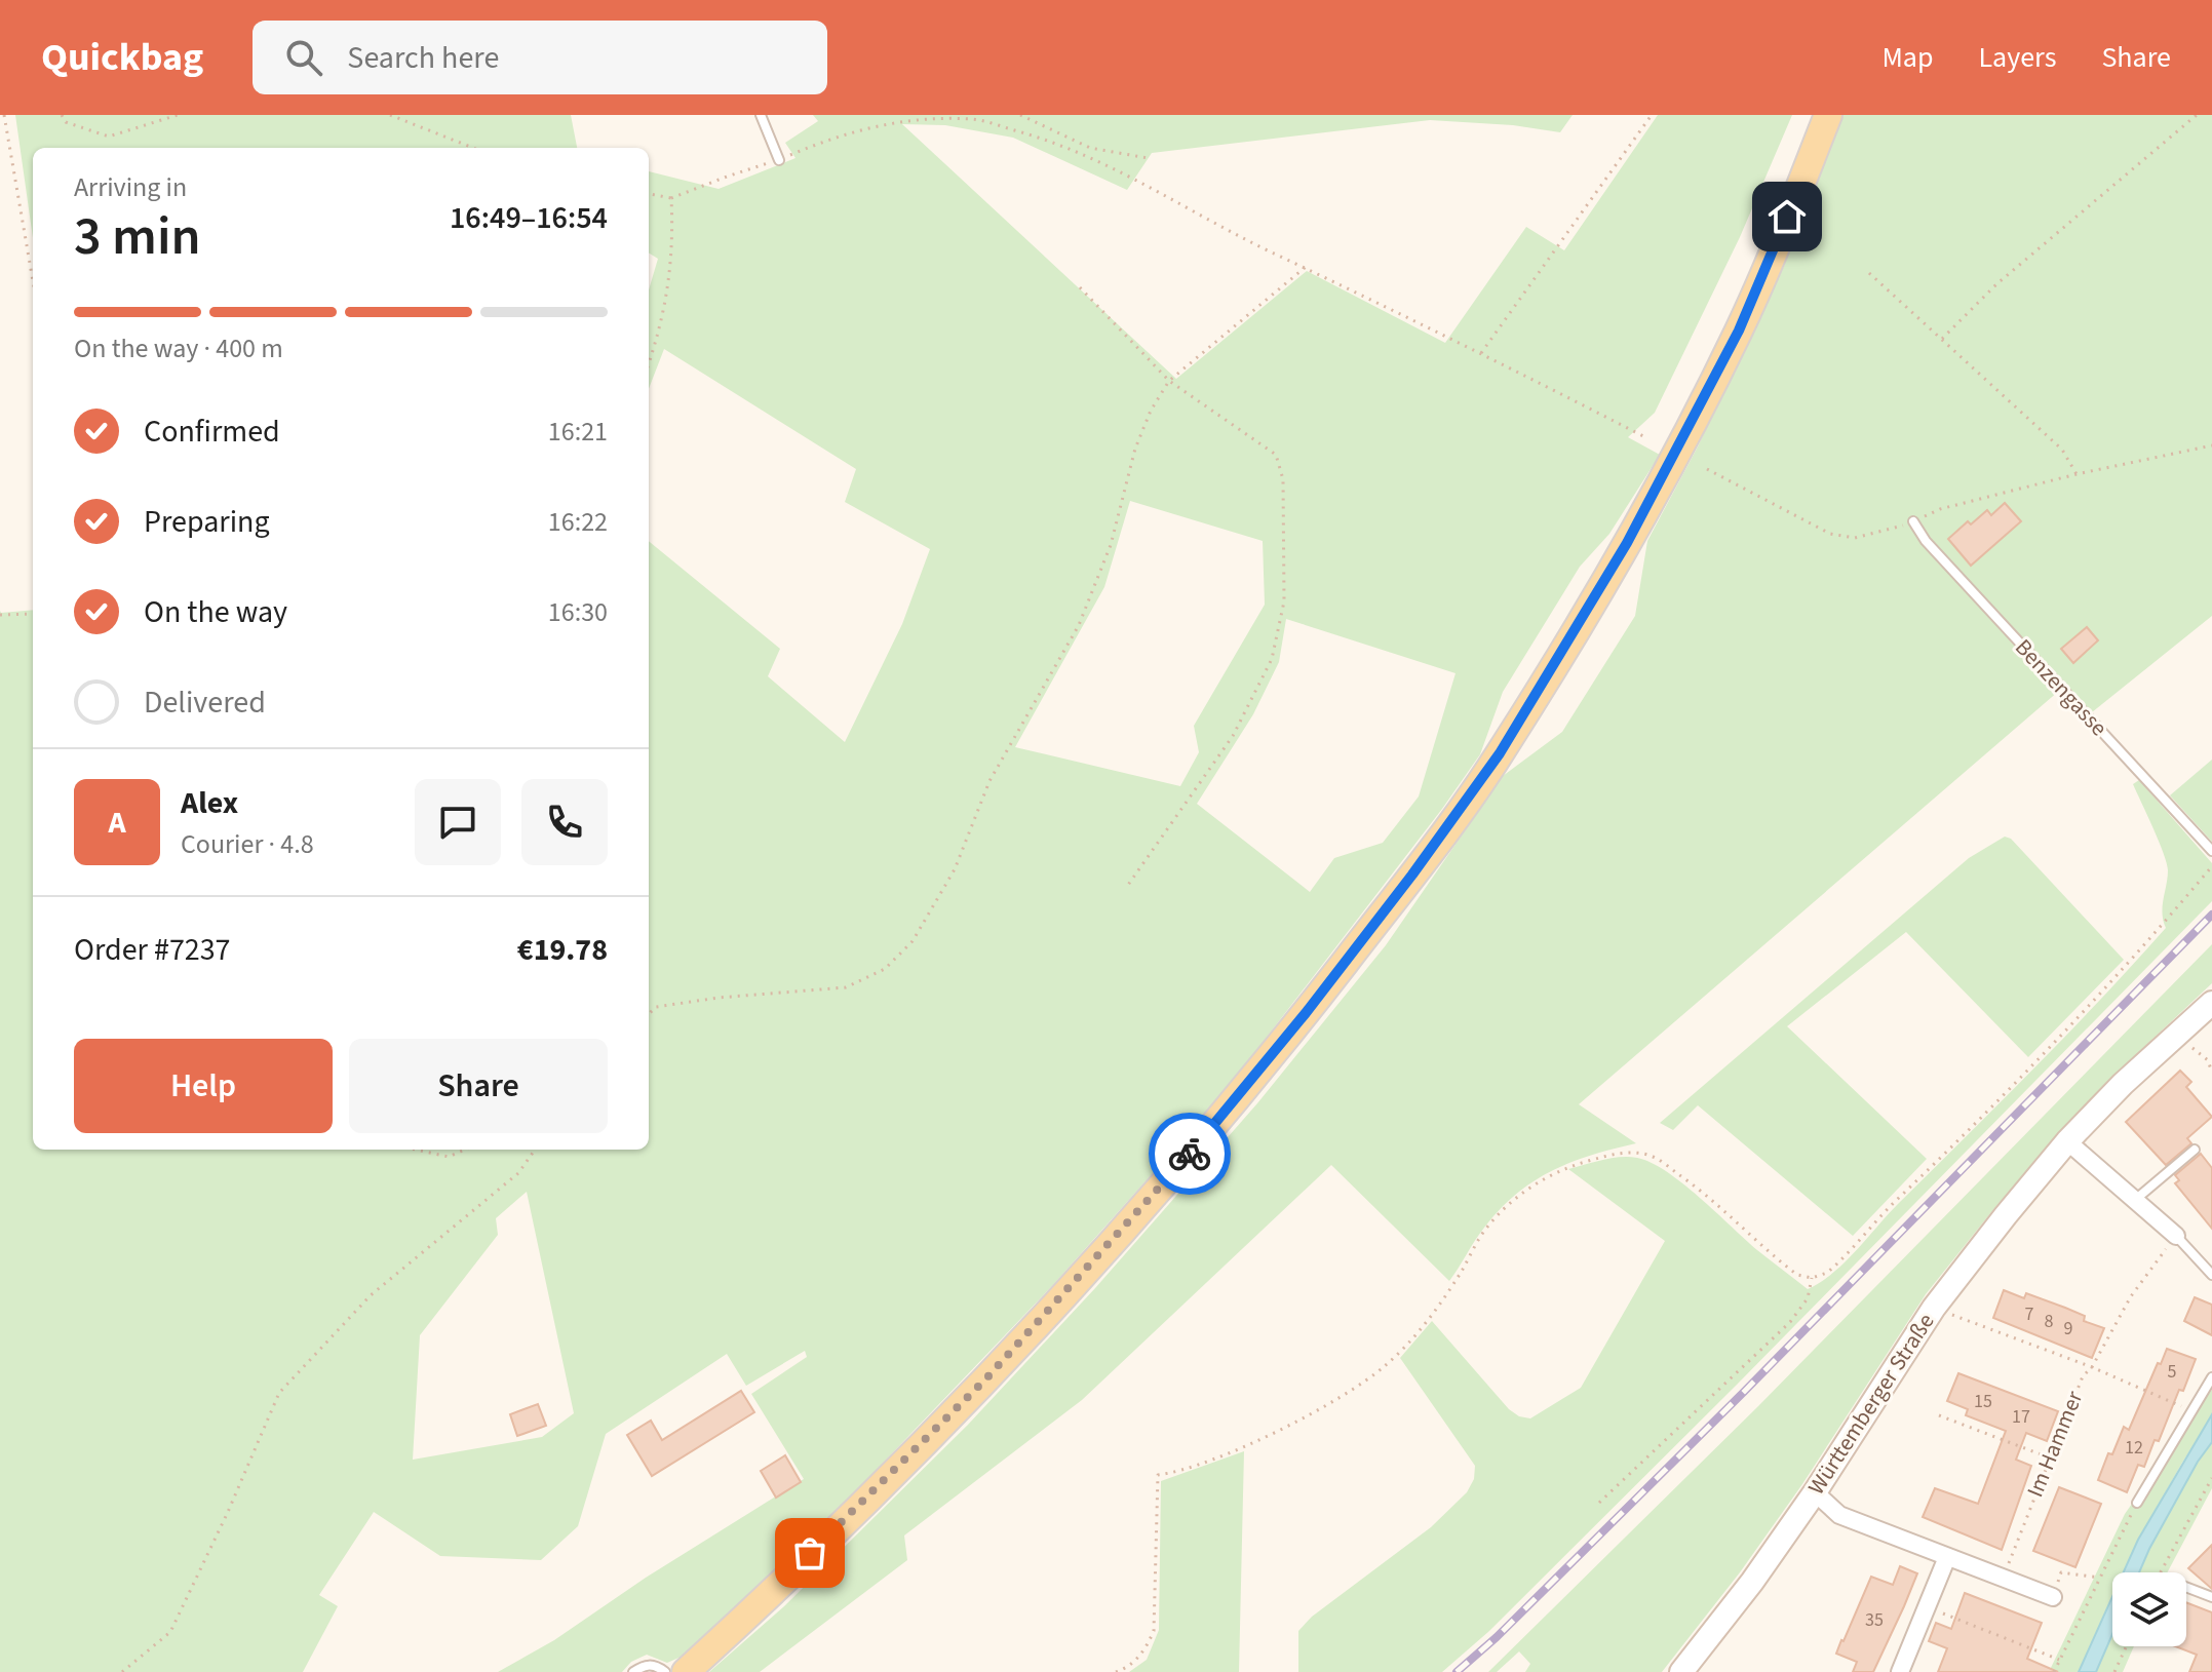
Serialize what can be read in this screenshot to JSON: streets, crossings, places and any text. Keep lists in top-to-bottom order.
{
  "streets": {
    "main road": ["Württemberger Straße"],
    "lane": ["Benzengasse"],
    "path": ["Im Hammer"]
  },
  "house_numbers": [
    "7",
    "8",
    "9",
    "5",
    "15",
    "17",
    "12",
    "35"
  ],
  "page": {
    "header": "Quickbag",
    "search": "Search here",
    "nav": ["Map", "Layers", "Share"],
    "heading": ["3 min", "Arriving in", "16:49–16:54"],
    "panel": [
      "Alex",
      "Courier · 4.8",
      "Order #7237",
      "€19.78"
    ],
    "bar": "On the way · 400 m",
    "list": [
      ["Confirmed", "16:21"],
      ["Preparing", "16:22"],
      ["On the way", "16:30"],
      "Delivered"
    ],
    "round": "A",
    "buttons": ["Help", "Share"]
  }
}
